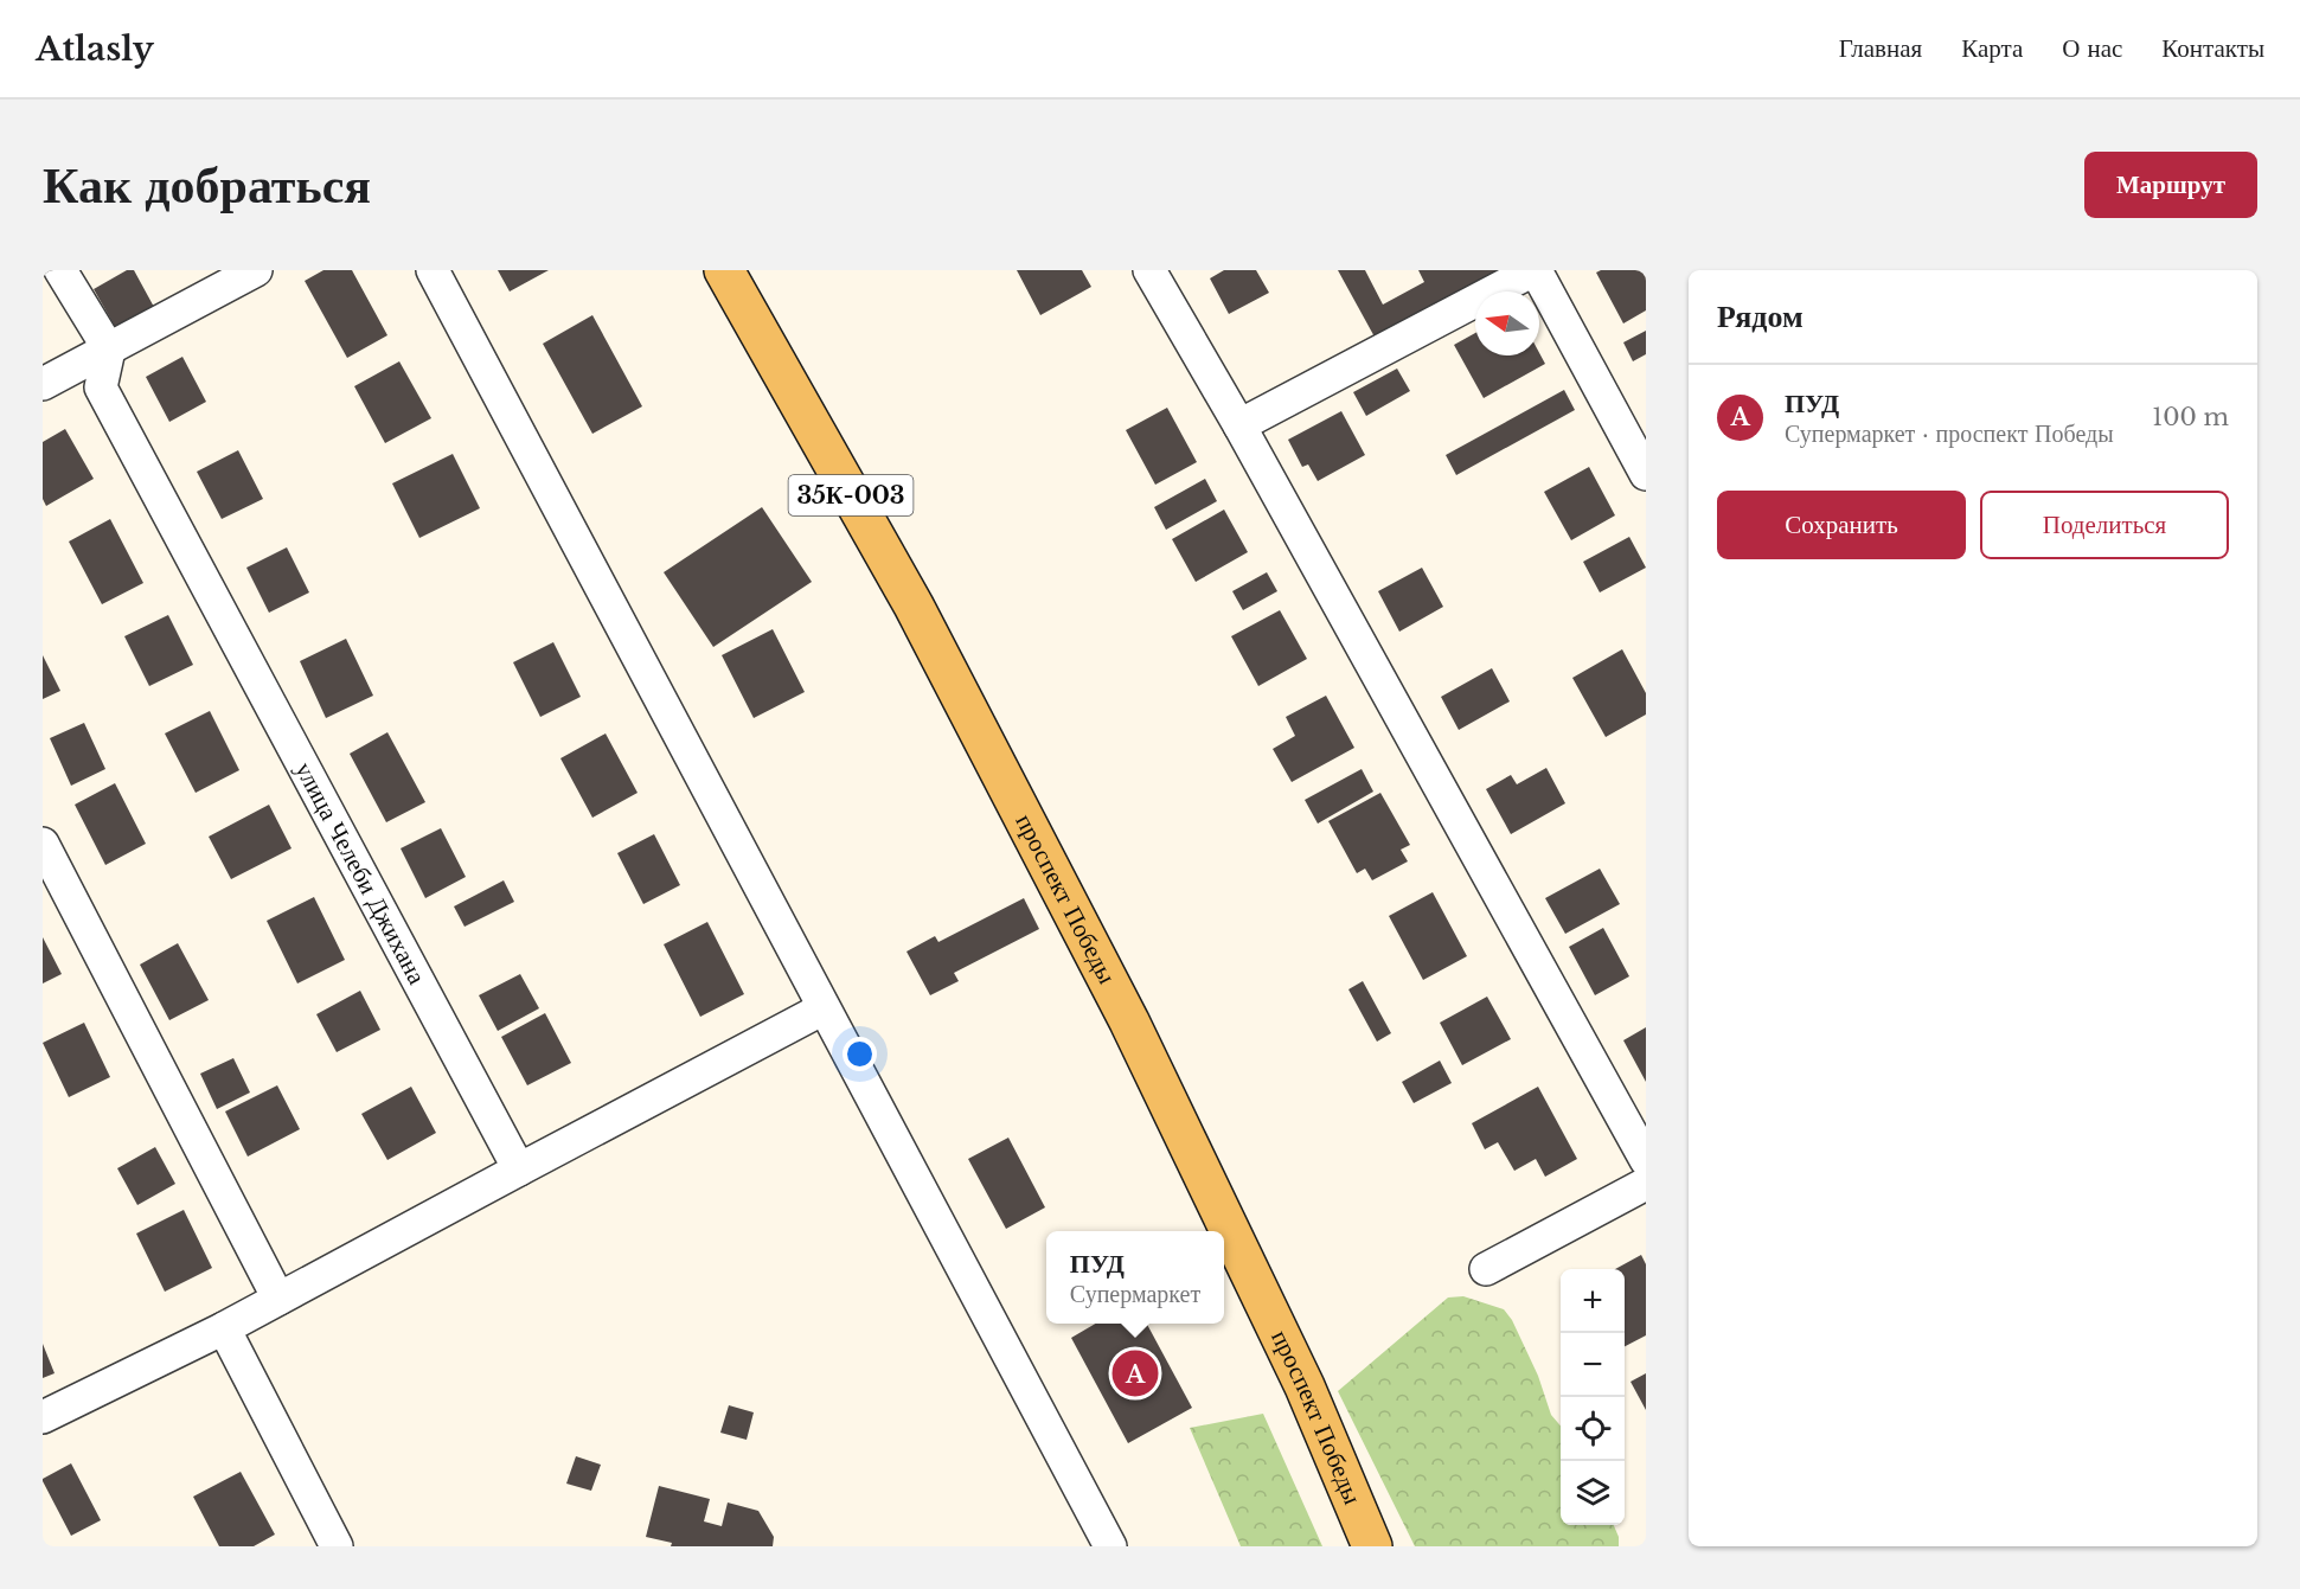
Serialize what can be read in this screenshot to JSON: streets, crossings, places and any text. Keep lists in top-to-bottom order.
{
  "streets": {
    "main road": ["35К-003", "проспект Победы"],
    "street": ["улица Челеби Джихана"]
  },
  "north": "left",
  "page": {
    "header": "Atlasly",
    "nav": [
      "Главная",
      "Карта",
      "О нас",
      "Контакты"
    ],
    "buttons": [
      "Маршрут",
      ["Сохранить", "Поделиться"]
    ],
    "title": "Как добраться",
    "heading": "Рядом",
    "list": [
      {
        "mark": "A",
        "name": "ПУД",
        "note": "Супермаркет · проспект Победы",
        "value": "100 m"
      }
    ],
    "popup": ["ПУД", "Супермаркет"],
    "map_buttons": ["+", "−"],
    "pins": "A"
  }
}
